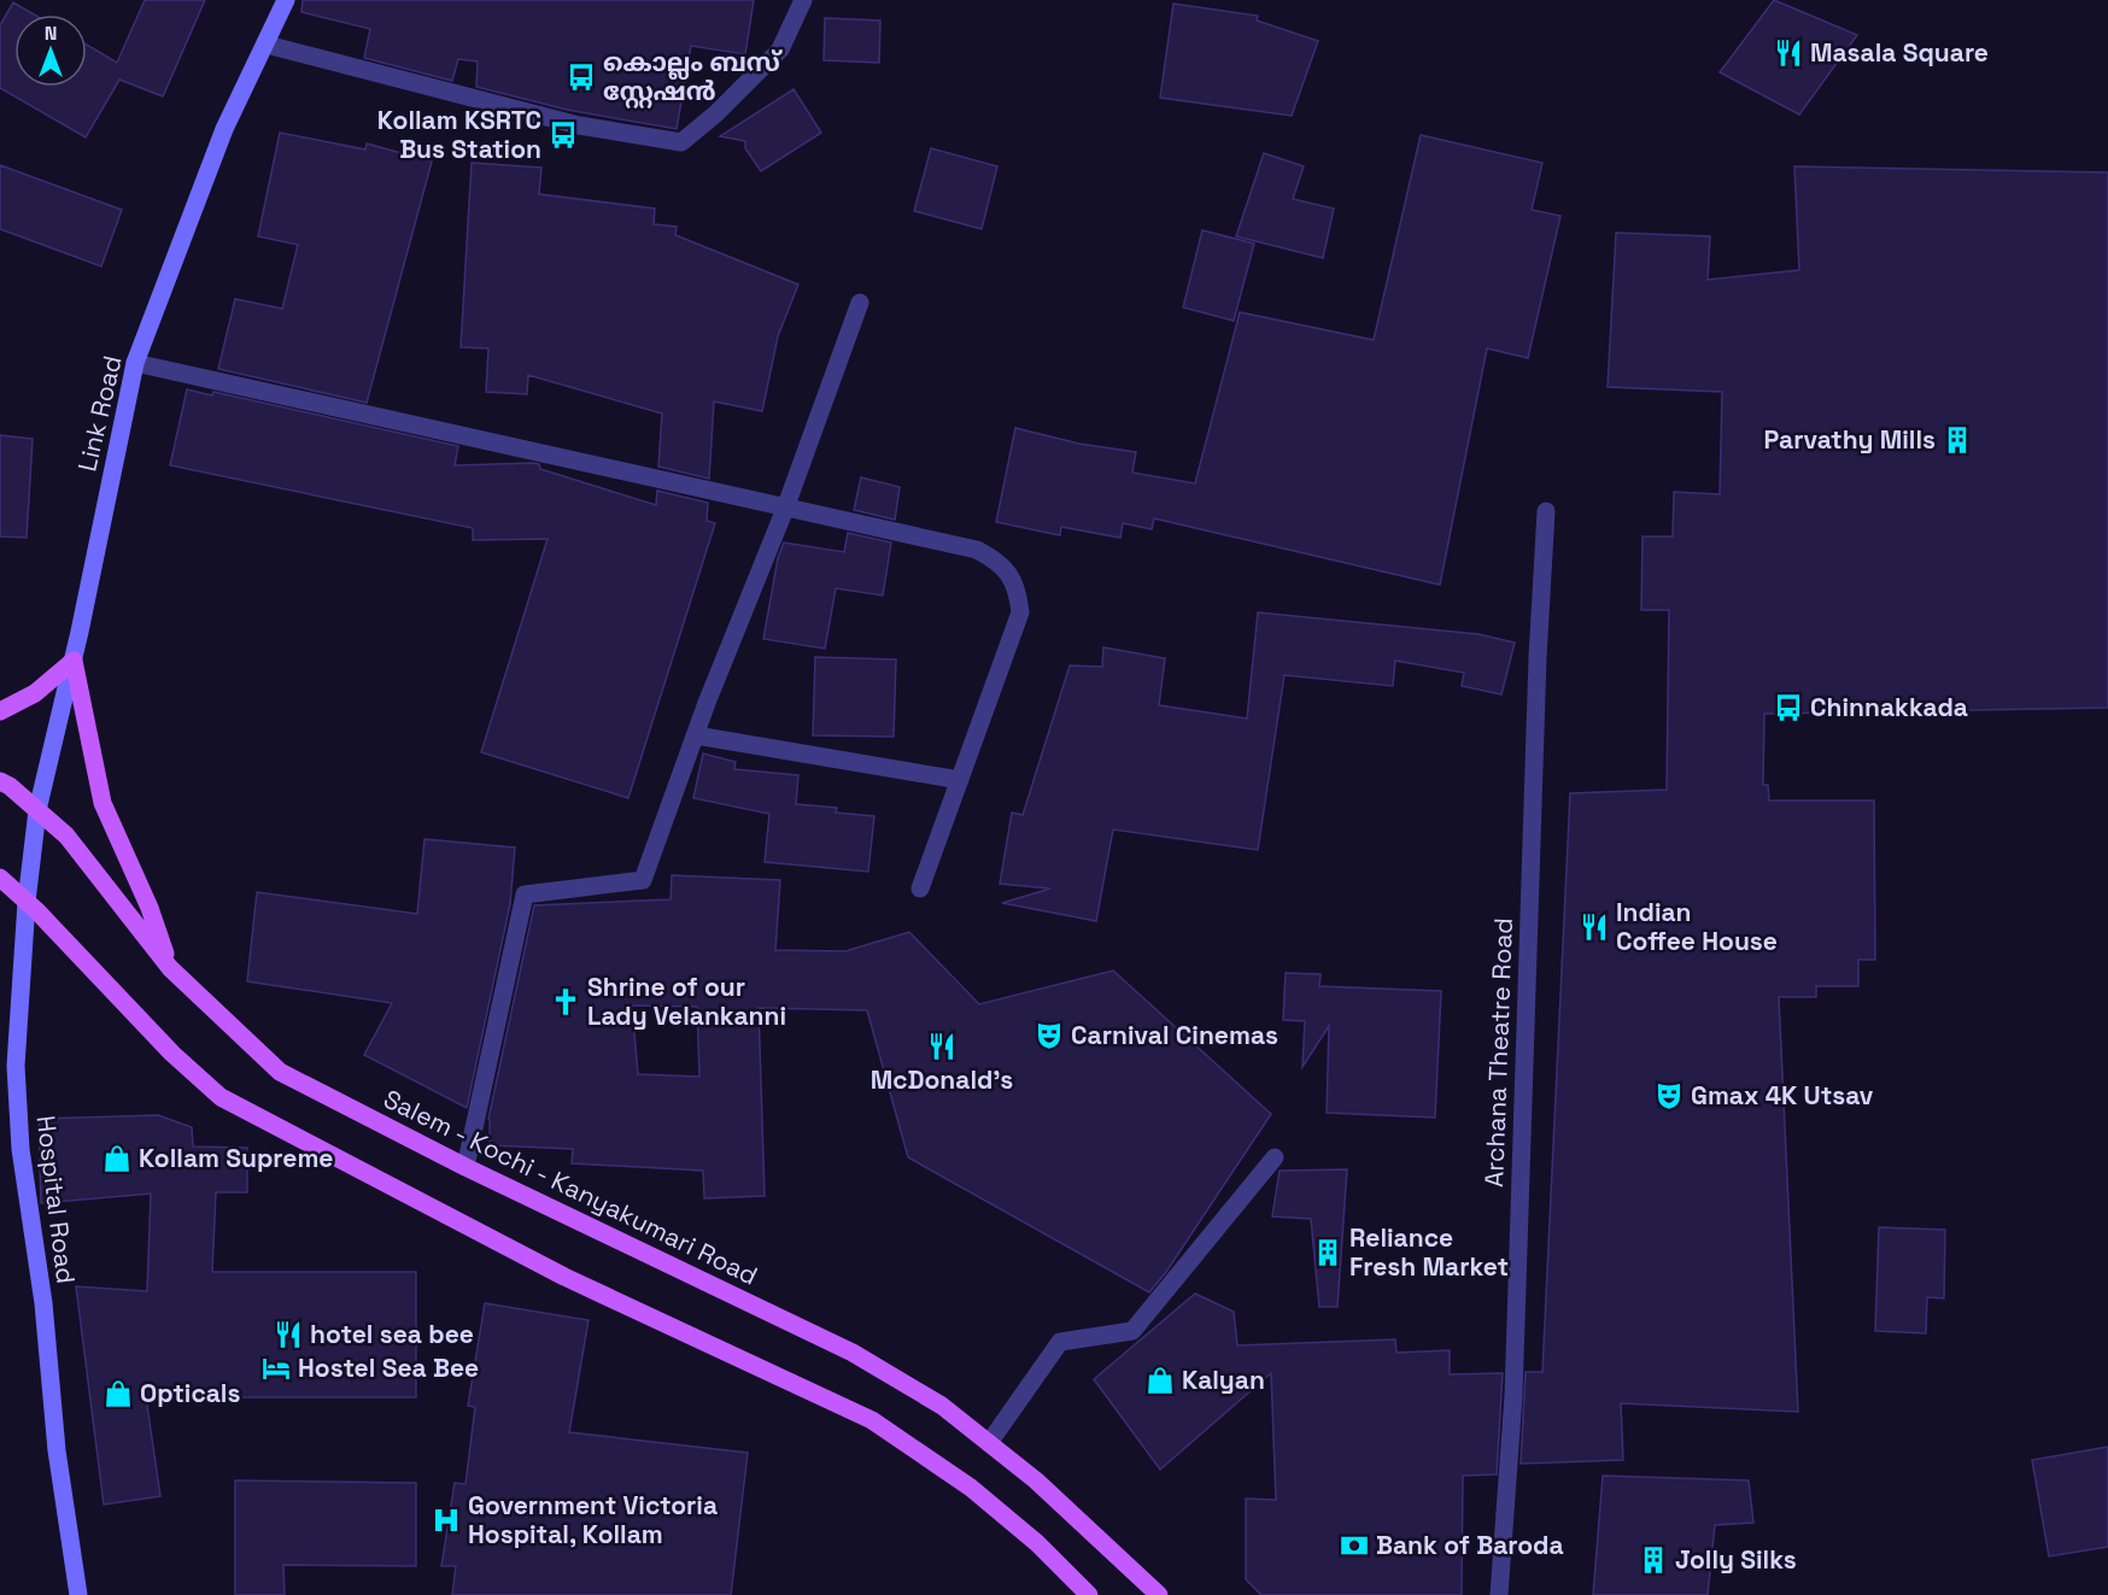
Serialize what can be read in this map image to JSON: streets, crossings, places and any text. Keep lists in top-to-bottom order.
{
  "streets": {
    "main road": ["Link Road", "Salem - Kochi - Kanyakumari Road", "Hospital Road"],
    "street": ["Archana Theatre Road"]
  },
  "crossings": [
    ["Link Road", "Salem - Kochi - Kanyakumari Road"],
    ["Link Road", "Hospital Road"],
    ["Salem - Kochi - Kanyakumari Road", "Hospital Road"]
  ],
  "places": {
    "restaurant": [
      "Masala Square",
      "Indian Coffee House",
      "McDonald's",
      "hotel sea bee"
    ],
    "bus stop": ["കൊല്ലം ബസ് സ്റ്റേഷൻ", "Kollam KSRTC Bus Station", "Chinnakkada"],
    "building": ["Parvathy Mills", "Reliance Fresh Market", "Jolly Silks"],
    "church": ["Shrine of our Lady Velankanni"],
    "theatre": ["Carnival Cinemas", "Gmax 4K Utsav"],
    "shop": ["Kollam Supreme", "Kalyan", "Opticals"],
    "hotel": ["Hostel Sea Bee"],
    "hospital": ["Government Victoria Hospital, Kollam"],
    "bank": ["Bank of Baroda"]
  },
  "north": "top"
}
